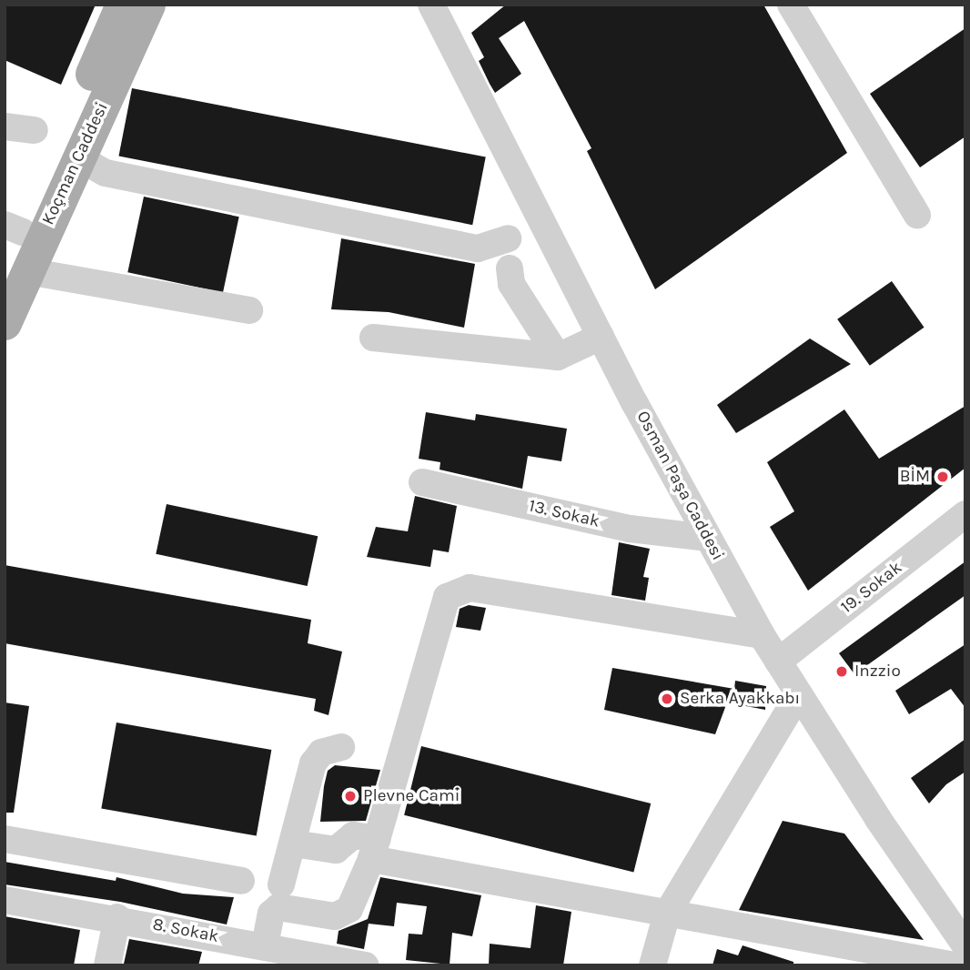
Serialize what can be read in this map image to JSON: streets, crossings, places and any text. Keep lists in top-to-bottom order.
{
  "streets": {
    "main road": ["Koçman Caddesi"],
    "street": [
      "Osman Paşa Caddesi",
      "13. Sokak",
      "19. Sokak",
      "8. Sokak"
    ]
  },
  "crossings": [
    ["Osman Paşa Caddesi", "13. Sokak"],
    ["Osman Paşa Caddesi", "19. Sokak"]
  ],
  "places": [
    "BİM",
    "Inzzio",
    "Serka Ayakkabı",
    "Plevne Cami"
  ]
}
